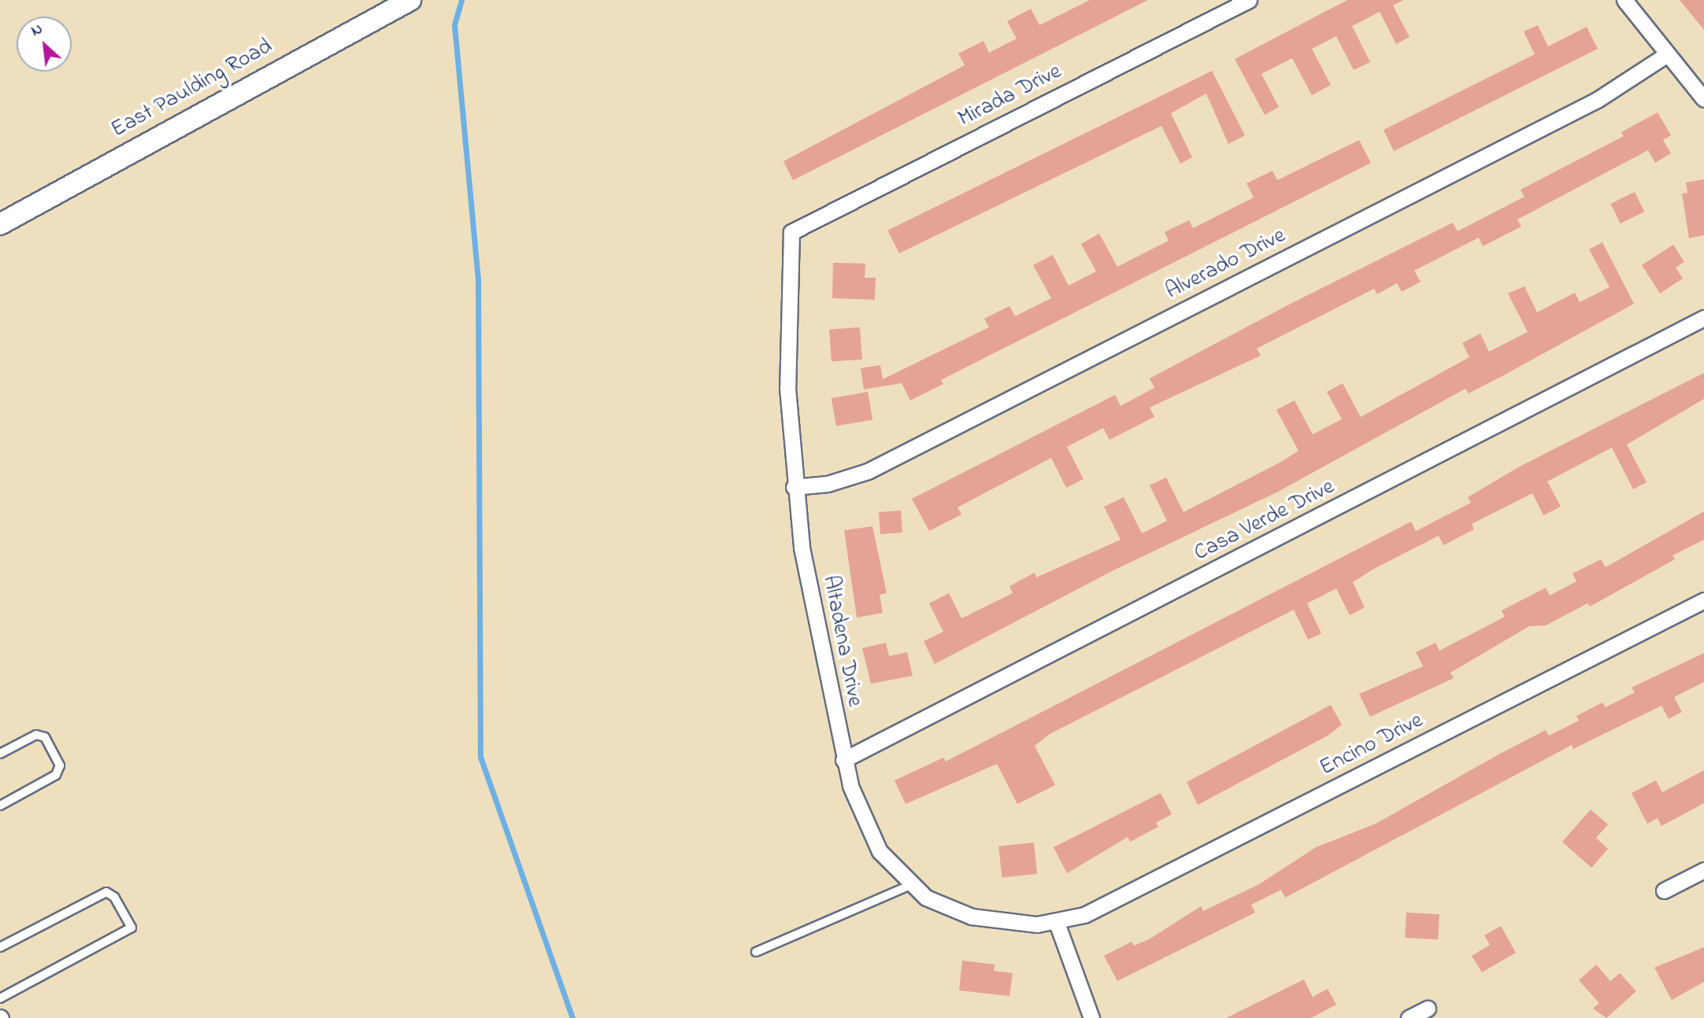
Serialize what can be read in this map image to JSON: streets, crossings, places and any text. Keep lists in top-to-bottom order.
{
  "streets": {
    "main road": ["East Paulding Road"],
    "street": [
      "Mirada Drive",
      "Alverado Drive",
      "Casa Verde Drive",
      "Altadena Drive",
      "Encino Drive"
    ]
  },
  "crossings": [
    ["Mirada Drive", "Altadena Drive"],
    ["Alverado Drive", "Altadena Drive"],
    ["Casa Verde Drive", "Altadena Drive"],
    ["Altadena Drive", "Encino Drive"]
  ],
  "north": "top left"
}
